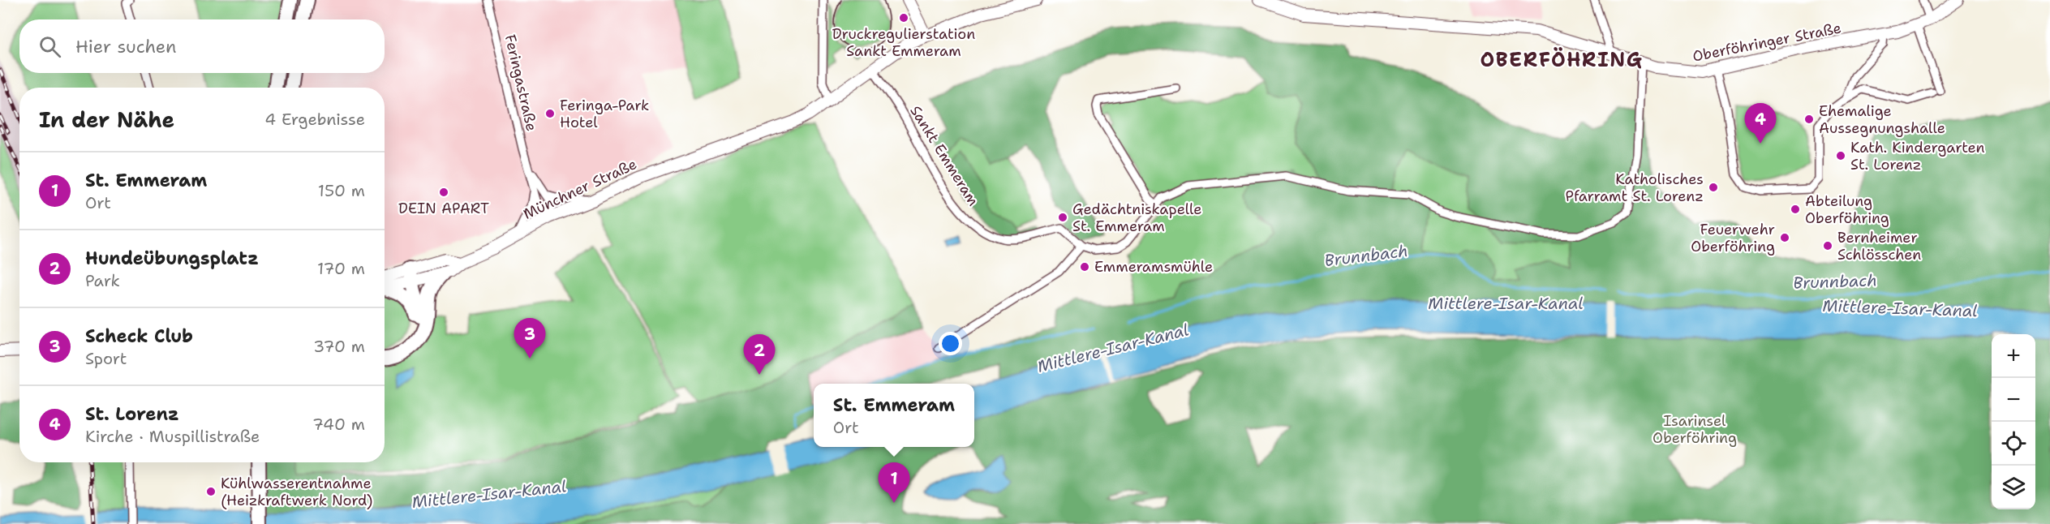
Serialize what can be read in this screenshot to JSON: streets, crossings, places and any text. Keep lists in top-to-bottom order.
{
  "streets": {
    "main road": ["Oberföhringer Straße", "Münchner Straße"],
    "street": ["Feringastraße", "Sankt Emmeram"]
  },
  "crossings": [
    ["Feringastraße", "Münchner Straße"]
  ],
  "districts": ["OBERFÖHRING"],
  "water": ["Brunnbach", "Mittlere-Isar-Kanal"],
  "parks": ["Isarinsel Oberföhring"],
  "places": [
    "Druckregulierstation Sankt Emmeram",
    "Feringa-Park Hotel",
    "Ehemalige Aussegnungshalle",
    "Kath. Kindergarten St. Lorenz",
    "Katholisches Pfarramt St. Lorenz",
    "DEIN APART",
    "Abteilung Oberföhring",
    "Gedächtniskapelle St. Emmeram",
    "Feuerwehr Oberföhring",
    "Bernheimer Schlösschen",
    "Emmeramsmühle",
    "Kühlwasserentnahme (Heizkraftwerk Nord)"
  ],
  "page": {
    "search": "Hier suchen",
    "heading": ["In der Nähe", "4 Ergebnisse"],
    "pins": [
      "4",
      "3",
      "2",
      "1"
    ],
    "list": [
      {
        "mark": "1",
        "name": "St. Emmeram",
        "note": "Ort",
        "value": "150 m"
      },
      {
        "mark": "2",
        "name": "Hundeübungsplatz",
        "note": "Park",
        "value": "170 m"
      },
      {
        "mark": "3",
        "name": "Scheck Club",
        "note": "Sport",
        "value": "370 m"
      },
      {
        "mark": "4",
        "name": "St. Lorenz",
        "note": "Kirche · Muspillistraße",
        "value": "740 m"
      }
    ],
    "map_buttons": ["+", "−"],
    "popup": ["St. Emmeram", "Ort"]
  }
}
